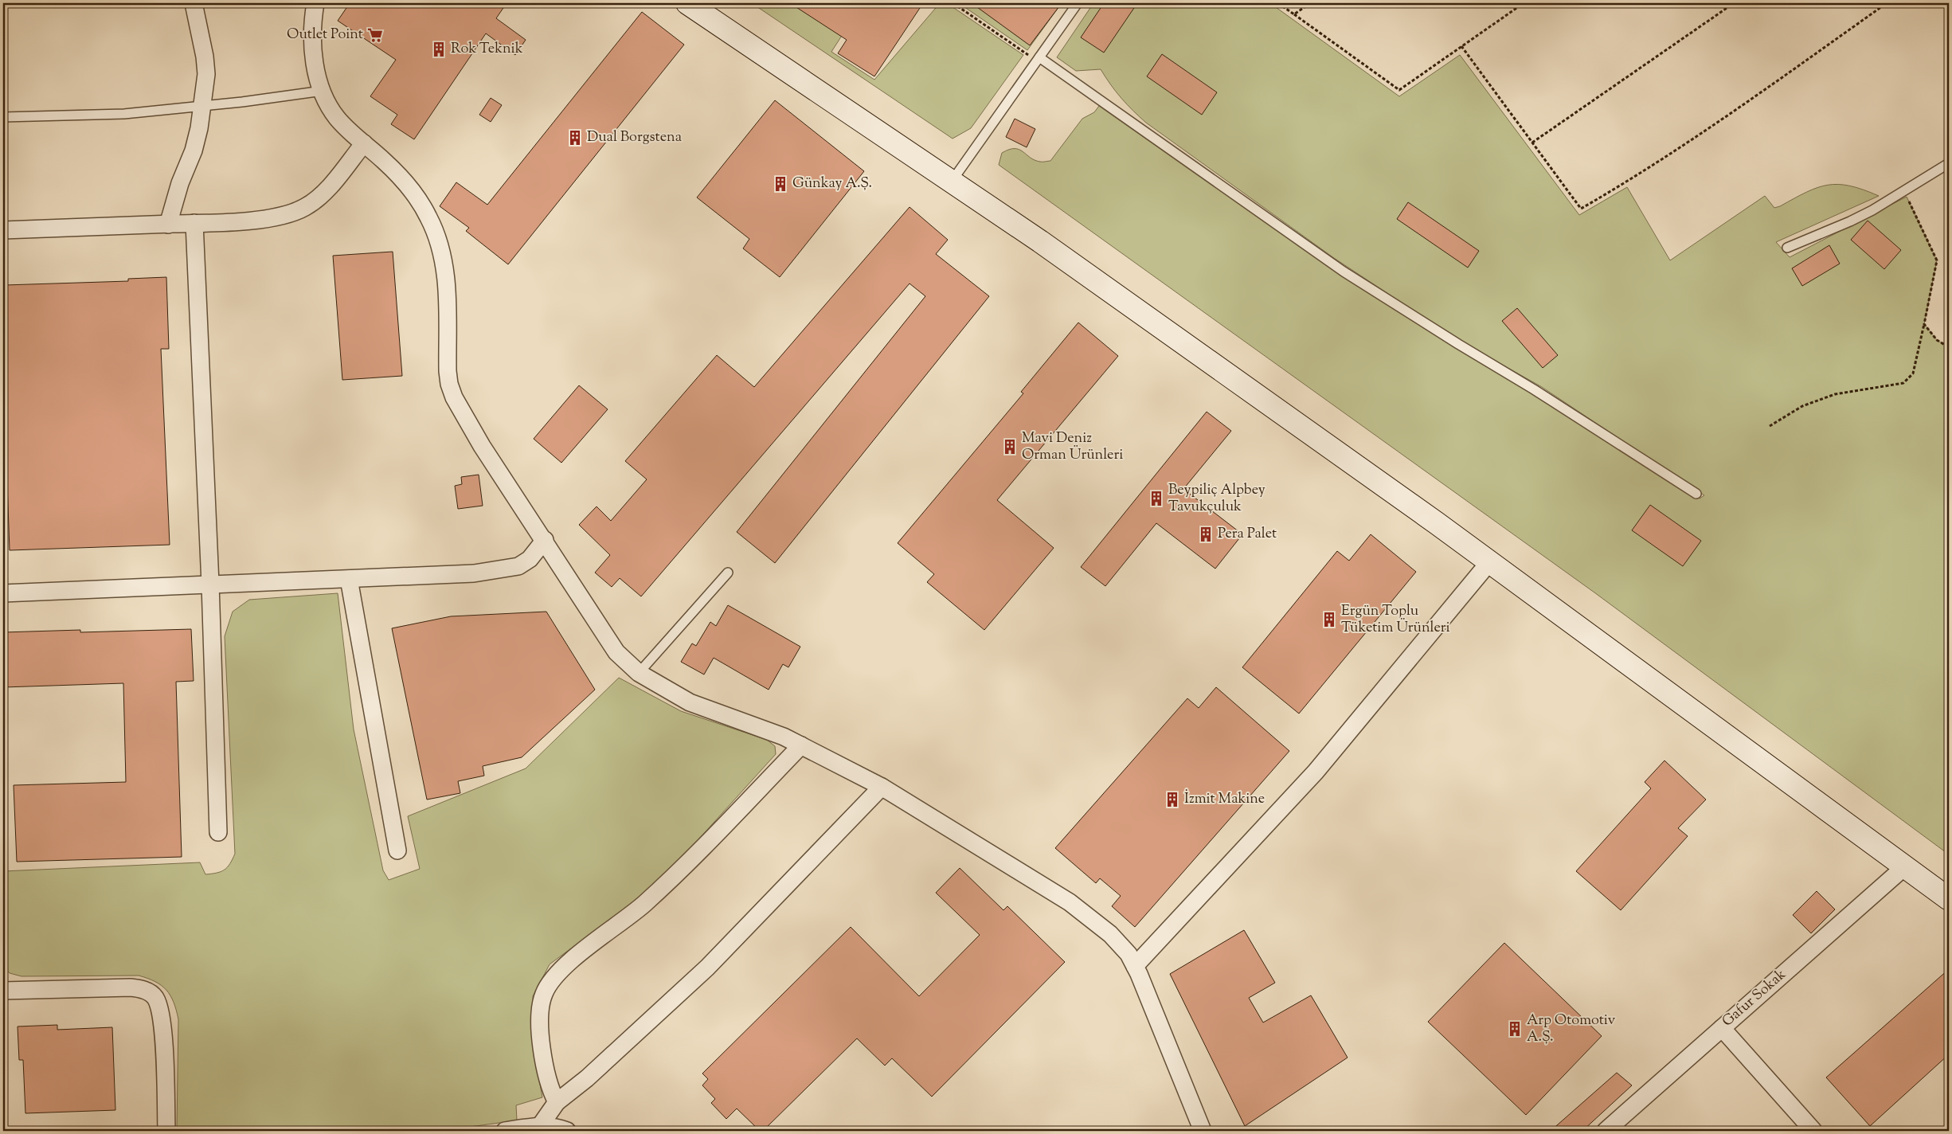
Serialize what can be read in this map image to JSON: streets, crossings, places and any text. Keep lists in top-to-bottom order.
{
  "streets": {
    "street": ["Gafur Sokak"]
  },
  "places": {
    "supermarket": ["Outlet Point"],
    "building": [
      "Rok Teknik",
      "Dual Borgstena",
      "Günkay A.Ş.",
      "Mavi Deniz Orman Ürünleri",
      "Beypiliç Alpbey Tavukçuluk",
      "Pera Palet",
      "Ergün Toplu Tüketim Ürünleri",
      "İzmit Makine",
      "Arp Otomotiv A.Ş."
    ]
  }
}
